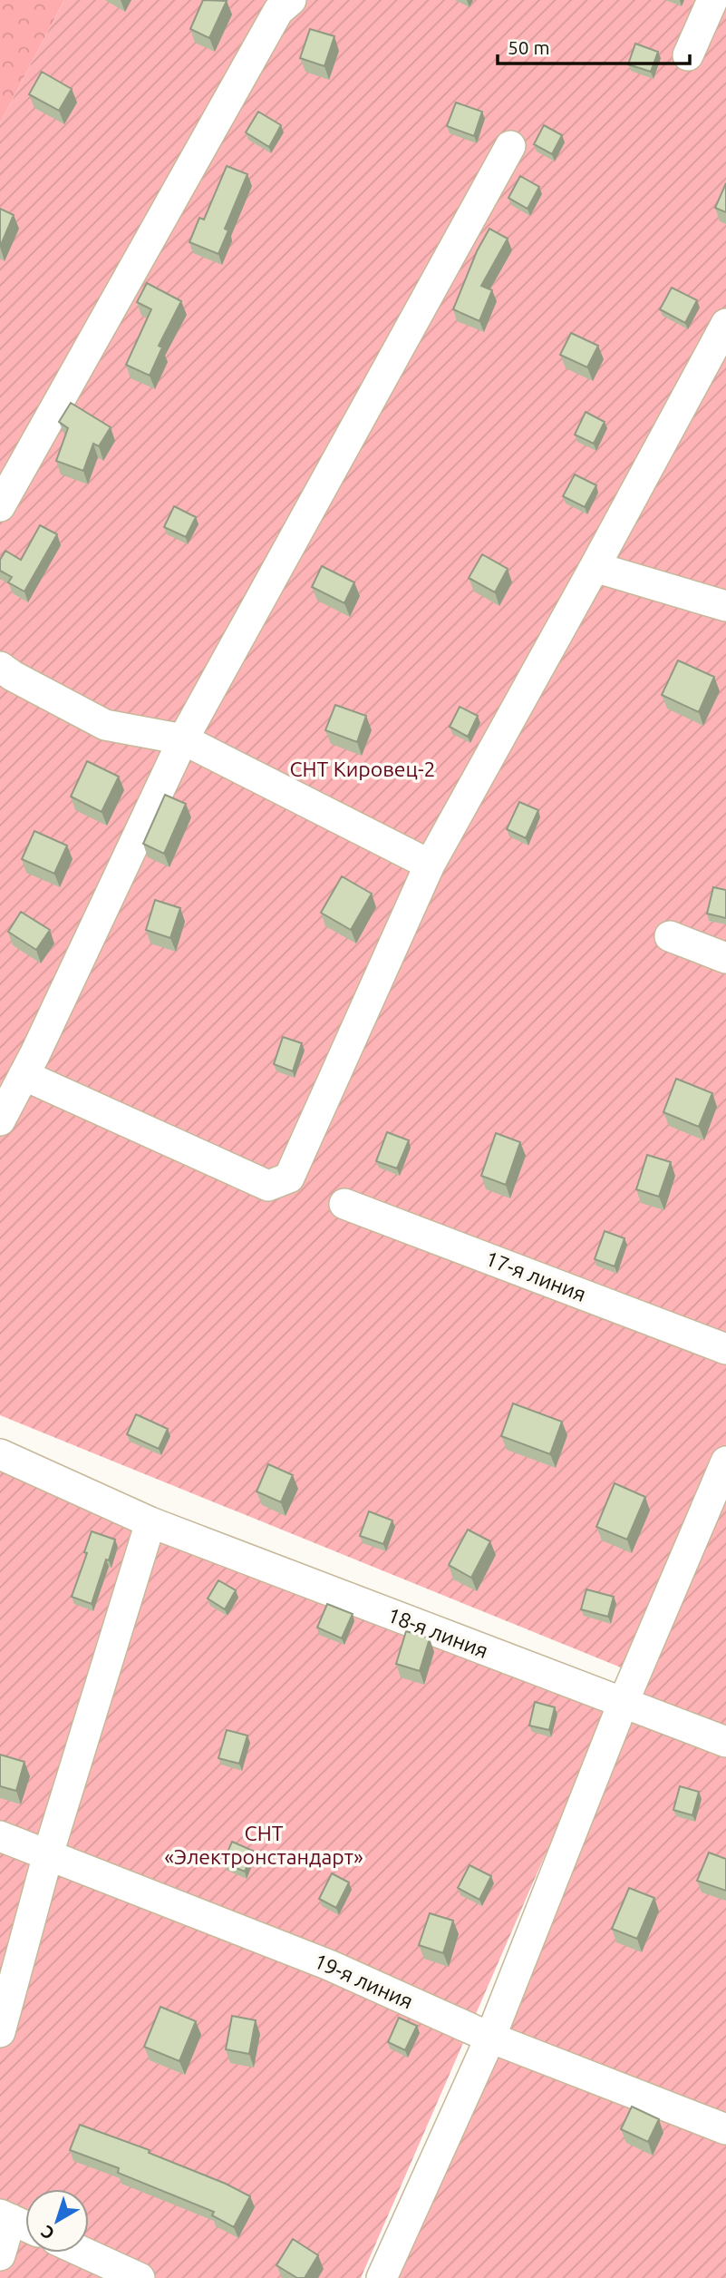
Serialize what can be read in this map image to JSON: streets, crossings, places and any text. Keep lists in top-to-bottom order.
{
  "streets": {
    "street": ["17-я линия", "18-я линия", "19-я линия"]
  },
  "parks": ["СНТ Кировец-2", "СНТ «Электронстандарт»"],
  "scale_bar": "50 m",
  "north": "bottom left"
}
